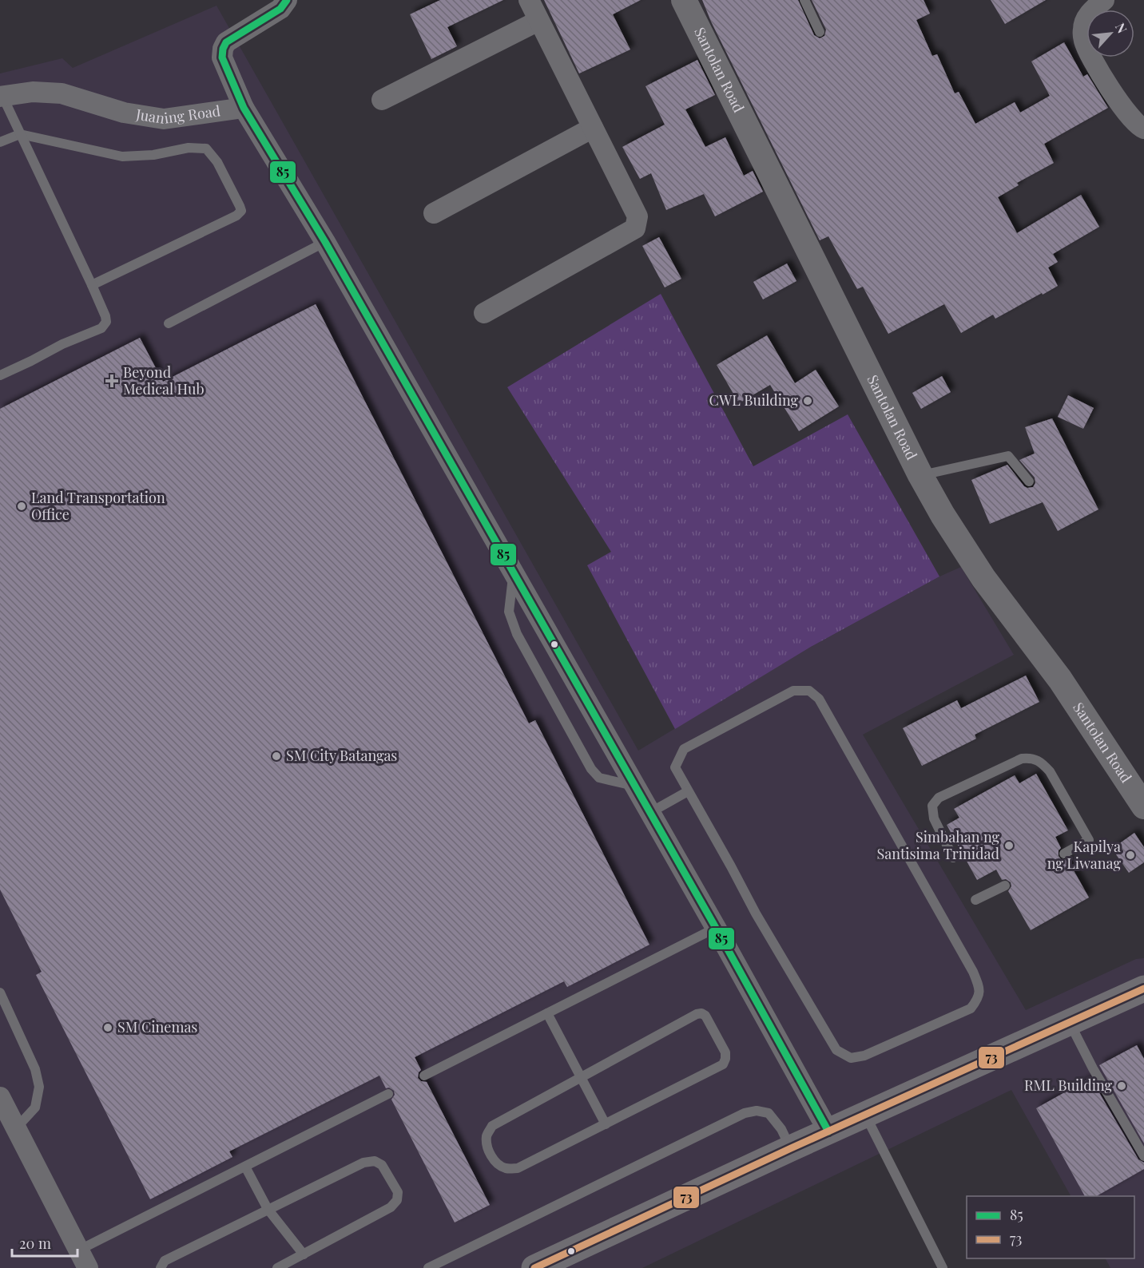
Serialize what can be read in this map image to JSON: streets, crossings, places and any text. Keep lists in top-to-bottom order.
{
  "streets": {
    "street": ["Santolan Road", "Juaning Road"]
  },
  "places": {
    "health": ["Beyond Medical Hub"],
    "other": [
      "CWL Building",
      "Land Transportation Office",
      "SM City Batangas",
      "Simbahan ng Santisima Trinidad",
      "Kapilya ng Liwanag",
      "SM Cinemas",
      "RML Building"
    ]
  },
  "lines": ["transit line 85", "transit line 73"],
  "legend": ["85", "73"],
  "scale_bar": "20 m",
  "north": "top right"
}
